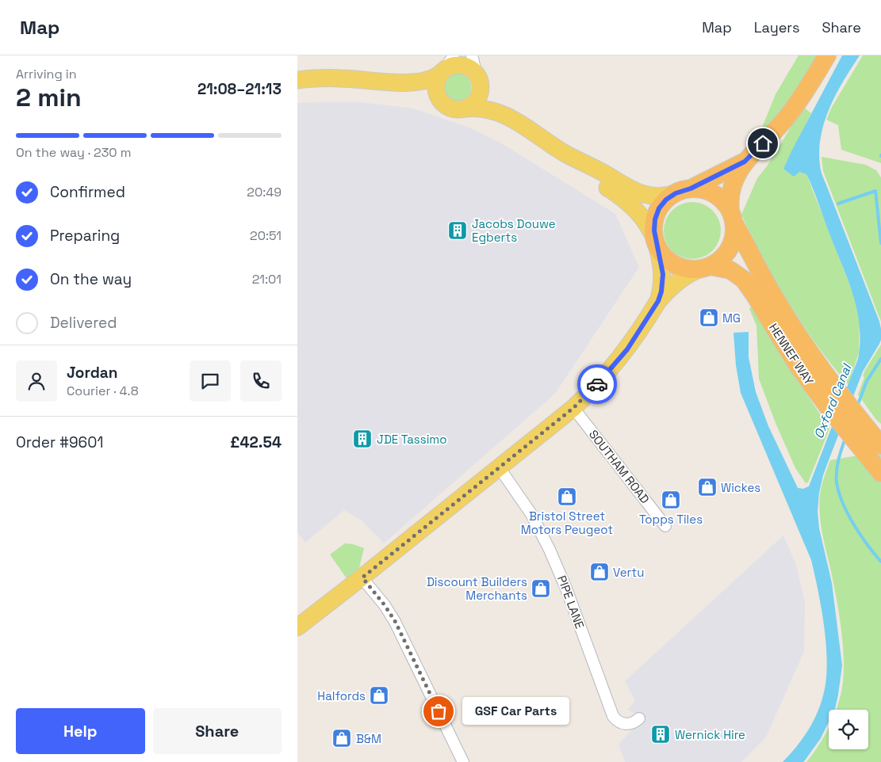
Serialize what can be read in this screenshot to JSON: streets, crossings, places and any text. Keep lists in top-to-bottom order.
{
  "streets": {
    "highway": ["HENNEF WAY"],
    "street": ["SOUTHAM ROAD", "PIPE LANE"]
  },
  "water": ["Oxford Canal"],
  "places": {
    "building": ["Jacobs Douwe Egberts", "JDE Tassimo", "Wernick Hire"],
    "shop": [
      "MG",
      "Wickes",
      "Bristol Street Motors Peugeot",
      "Topps Tiles",
      "Vertu",
      "Discount Builders Merchants",
      "Halfords",
      "B&M"
    ],
    "other": ["GSF Car Parts"]
  },
  "page": {
    "header": "Map",
    "nav": ["Map", "Layers", "Share"],
    "heading": ["2 min", "Arriving in", "21:08–21:13"],
    "panel": [
      "Jordan",
      "Courier · 4.8",
      "Order #9601",
      "£42.54"
    ],
    "bar": "On the way · 230 m",
    "list": [
      ["Confirmed", "20:49"],
      ["Preparing", "20:51"],
      ["On the way", "21:01"],
      "Delivered"
    ],
    "bubble": "GSF Car Parts",
    "buttons": ["Help", "Share"]
  }
}
